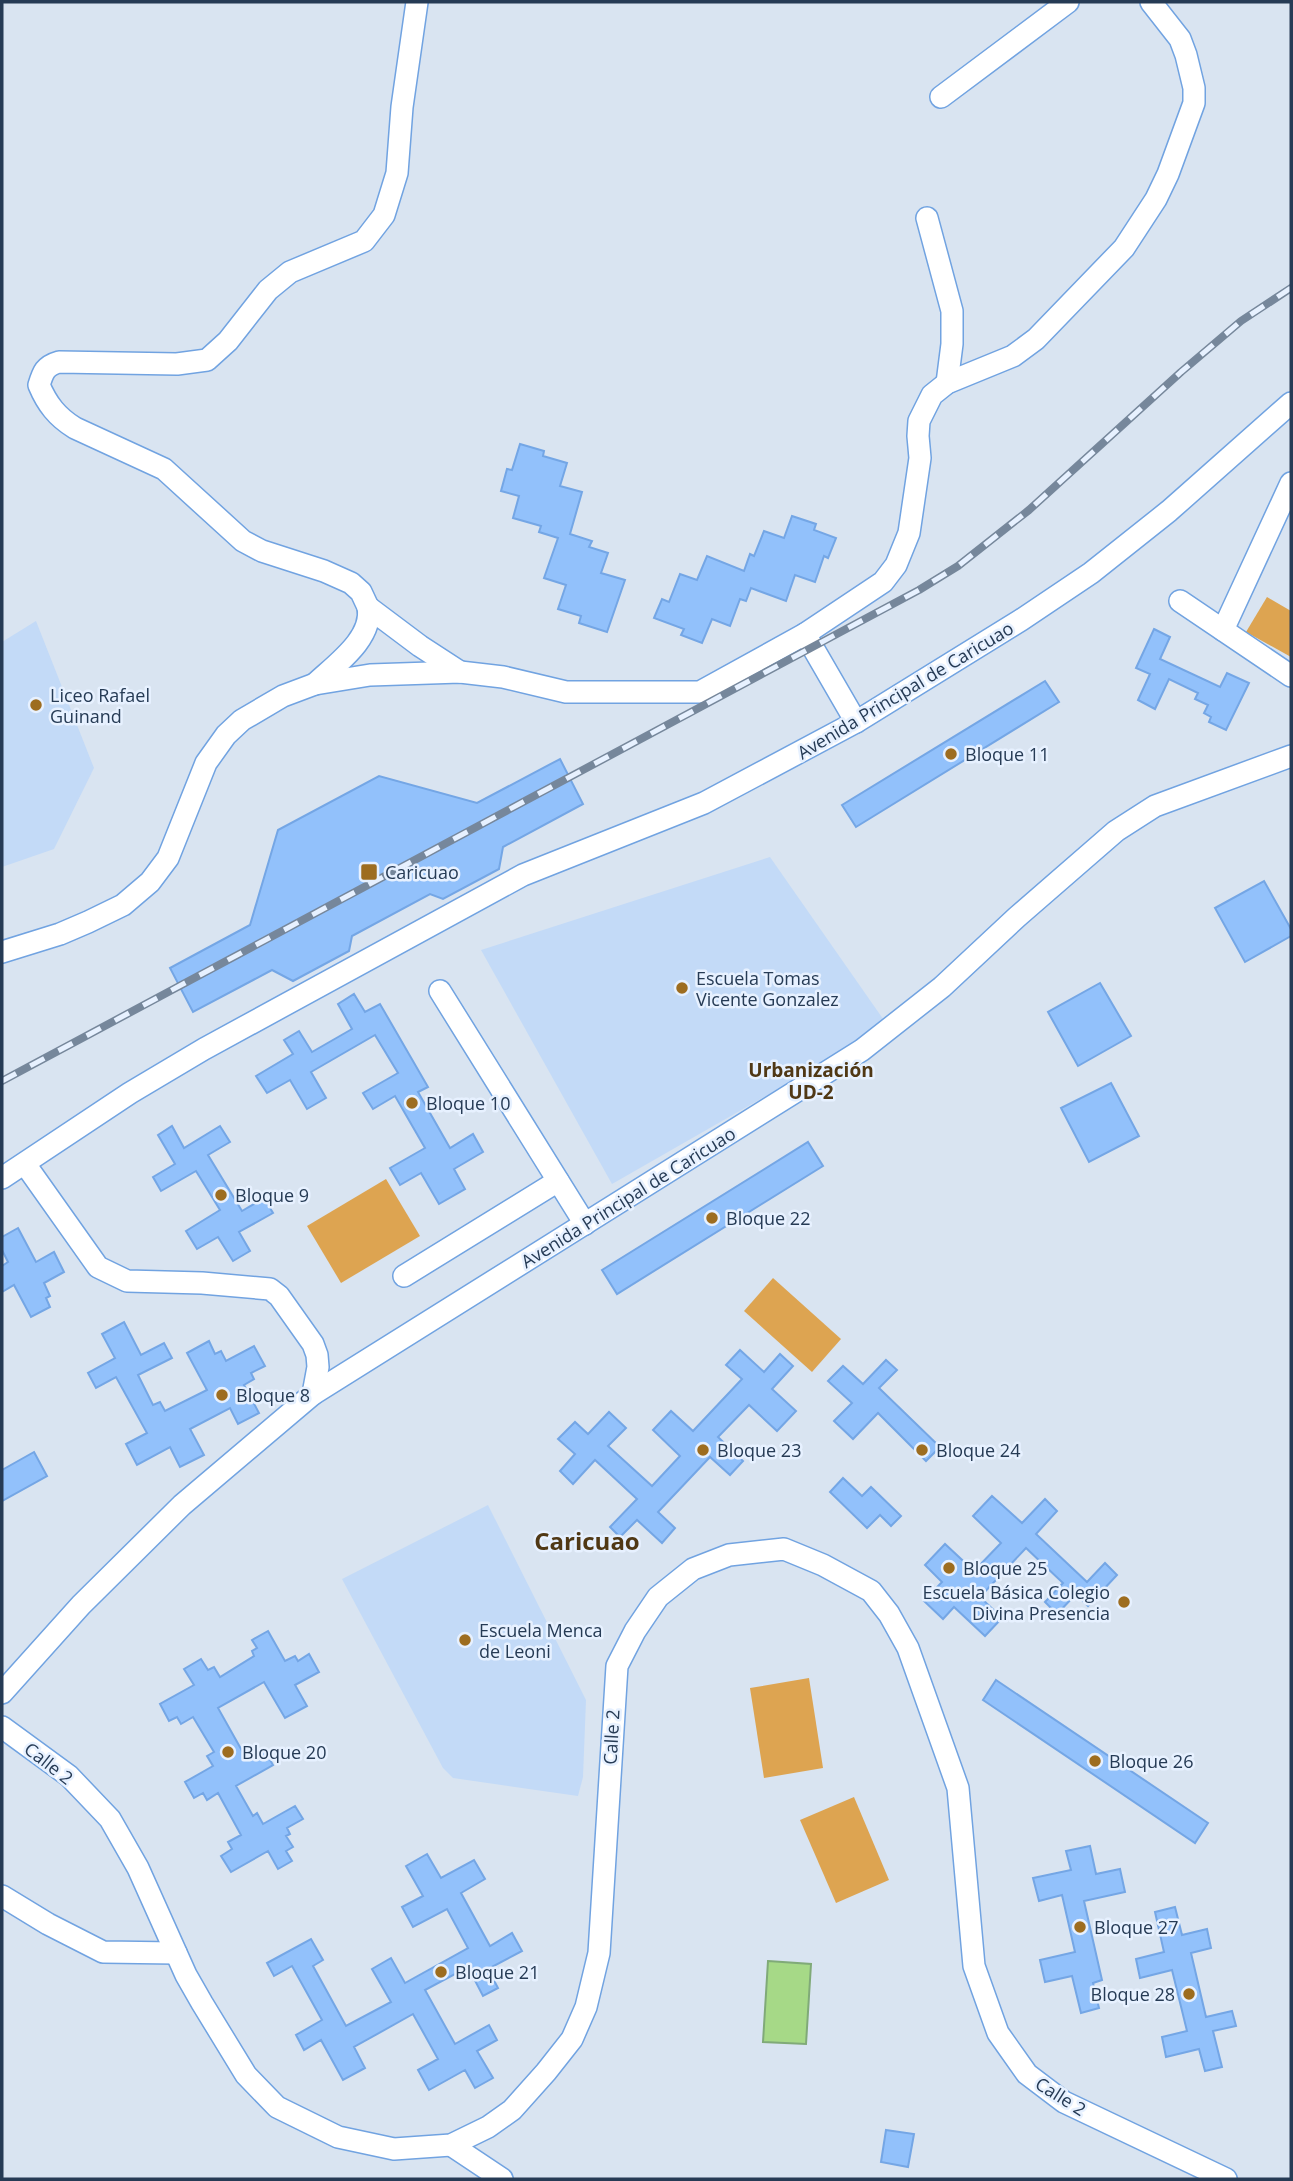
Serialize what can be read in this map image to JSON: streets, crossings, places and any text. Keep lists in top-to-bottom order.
{
  "streets": {
    "street": ["Avenida Principal de Caricuao", "Calle 2"]
  },
  "districts": ["Urbanización UD-2", "Caricuao"],
  "places": {
    "other": [
      "Liceo Rafael Guinand",
      "Bloque 11",
      "Escuela Tomas Vicente Gonzalez",
      "Bloque 10",
      "Bloque 9",
      "Bloque 22",
      "Bloque 8",
      "Bloque 23",
      "Bloque 24",
      "Bloque 25",
      "Escuela Básica Colegio Divina Presencia",
      "Escuela Menca de Leoni",
      "Bloque 20",
      "Bloque 26",
      "Bloque 27",
      "Bloque 21",
      "Bloque 28"
    ],
    "transit": ["Caricuao"]
  }
}
